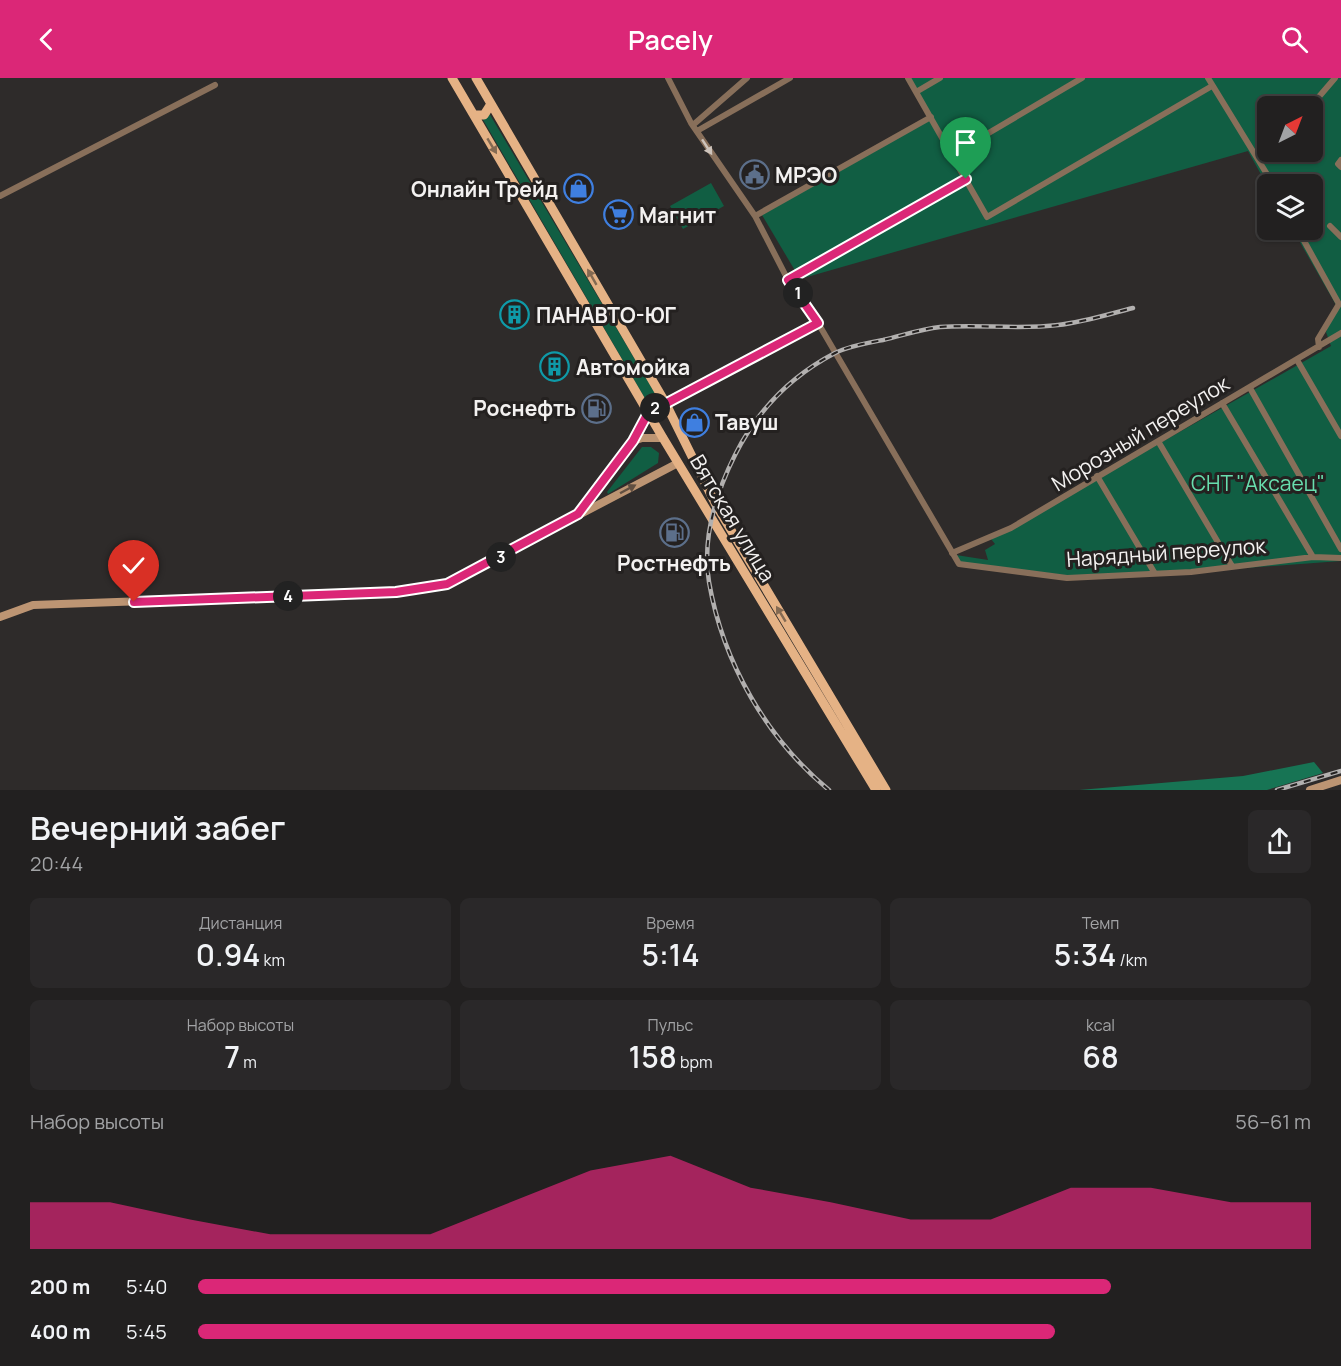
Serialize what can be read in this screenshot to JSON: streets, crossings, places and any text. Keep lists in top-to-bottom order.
{
  "streets": {
    "main road": ["Вятская улица"],
    "street": ["Морозный переулок", "Нарядный переулок"]
  },
  "crossings": [
    ["Морозный переулок", "Нарядный переулок"]
  ],
  "parks": ["СНТ \"Аксаец\""],
  "places": {
    "public building": ["МРЭО"],
    "shop": ["Онлайн Трейд", "Тавуш"],
    "supermarket": ["Магнит"],
    "building": ["ПАНАВТО-ЮГ", "Автомойка"],
    "fuel station": ["Роснефть", "Ростнефть"]
  },
  "north": "top right",
  "page": {
    "header": "Pacely",
    "pins": [
      "1",
      "2",
      "3",
      "4"
    ],
    "heading": ["Вечерний забег", "20:44"],
    "stats": [
      ["Дистанция", "0.94 km"],
      ["Время", "5:14"],
      ["Темп", "5:34 /km"],
      ["Набор высоты", "7 m"],
      ["Пульс", "158 bpm"],
      ["kcal", "68"]
    ],
    "chart": ["Набор высоты", "56–61 m"],
    "list": [
      {
        "name": "200 m",
        "note": "5:40"
      },
      {
        "name": "400 m",
        "note": "5:45"
      }
    ]
  }
}
